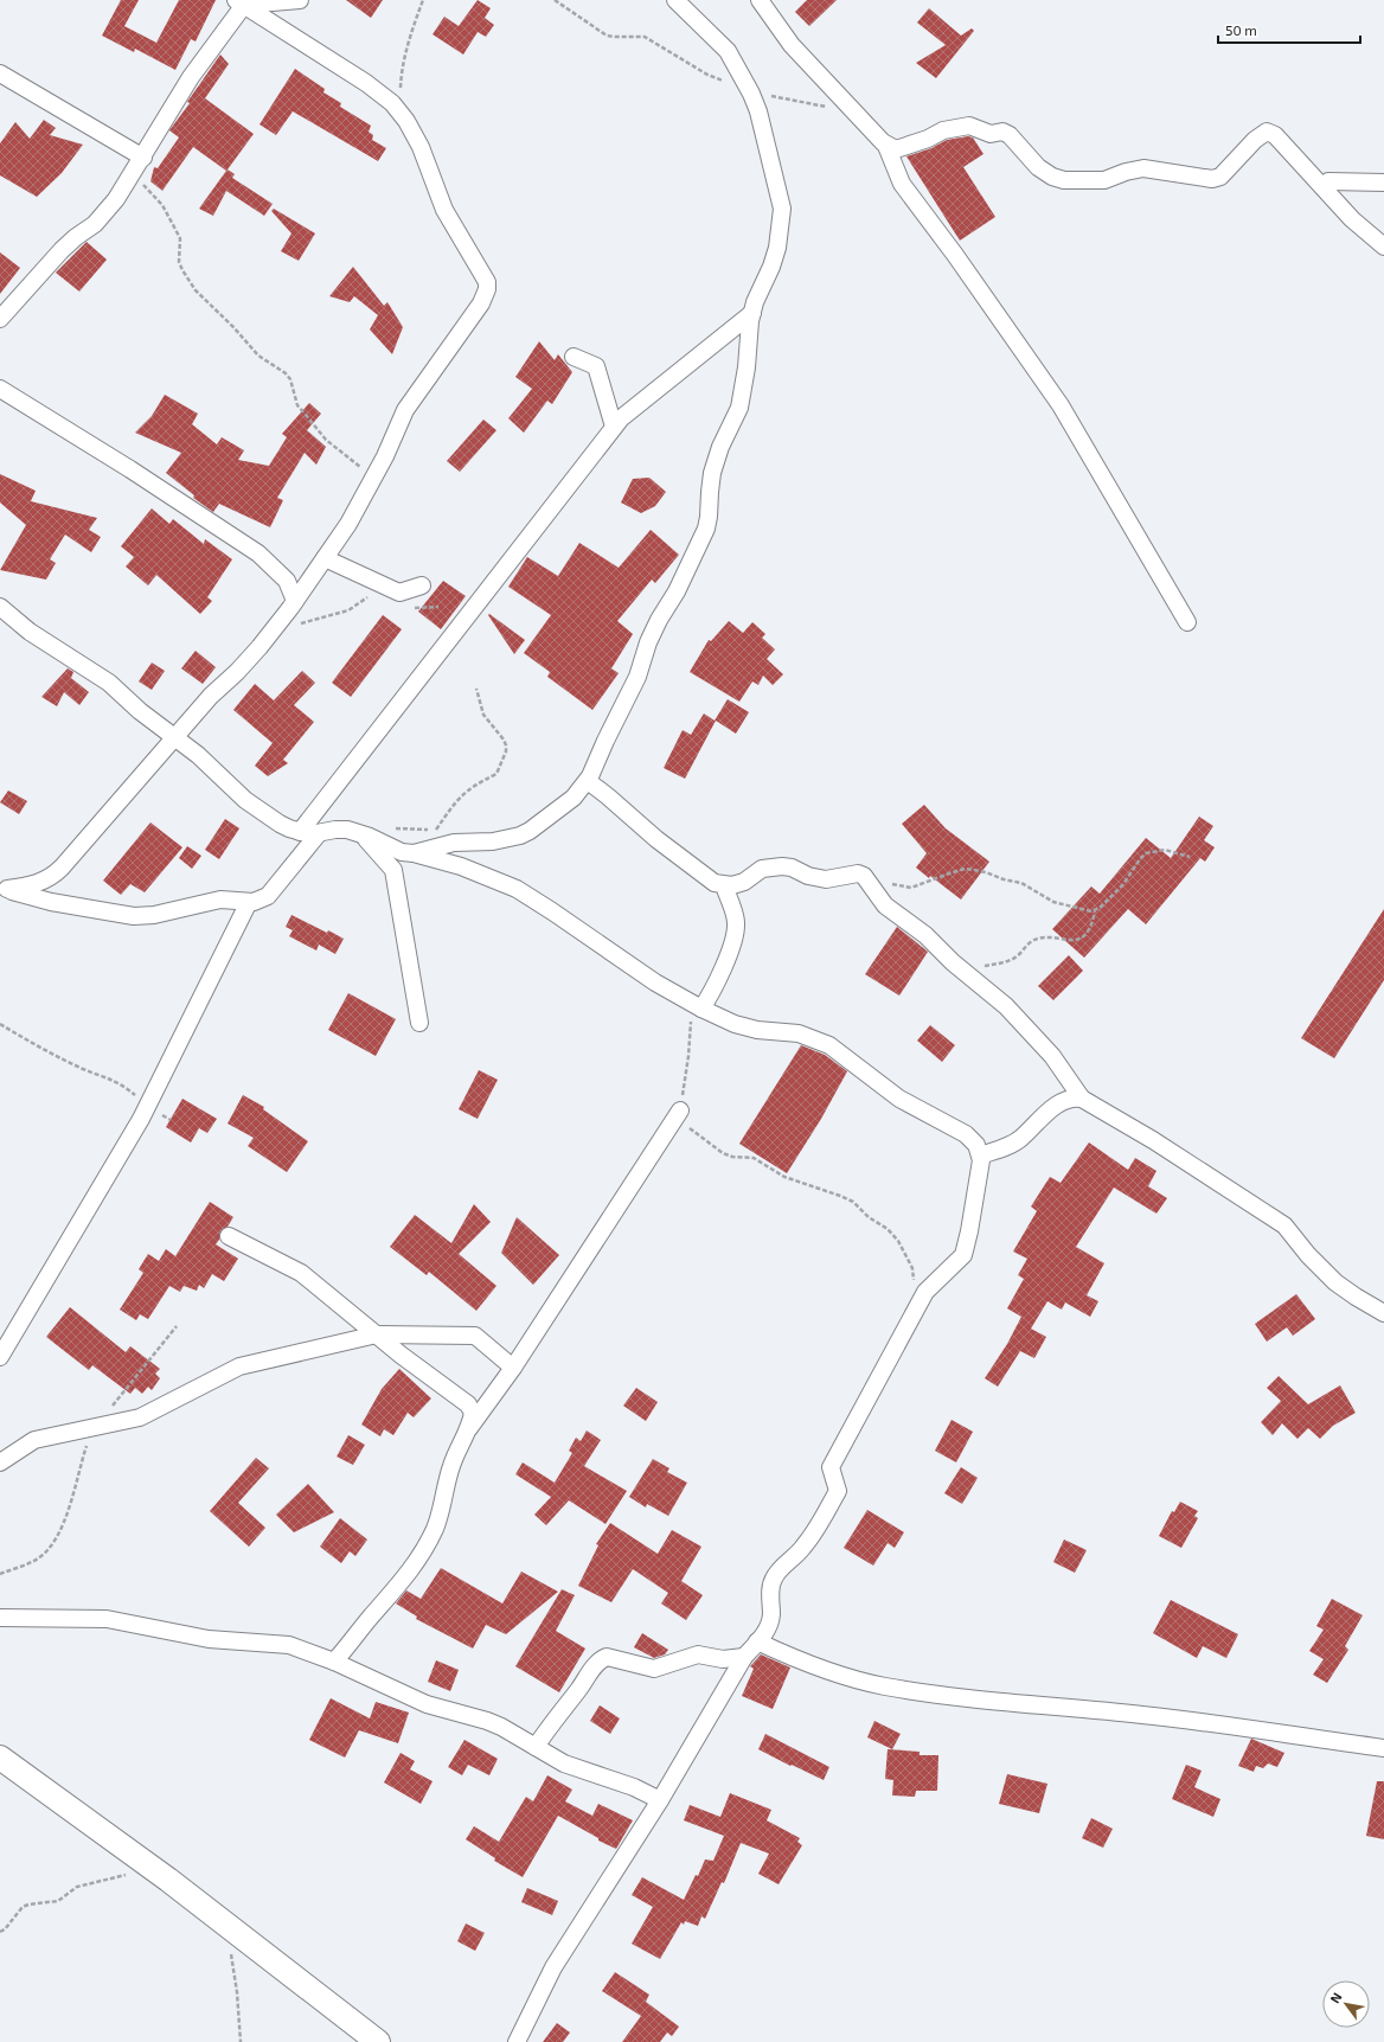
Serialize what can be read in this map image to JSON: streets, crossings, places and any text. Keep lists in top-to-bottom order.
{
  "scale_bar": "50 m",
  "north": "top left"
}
